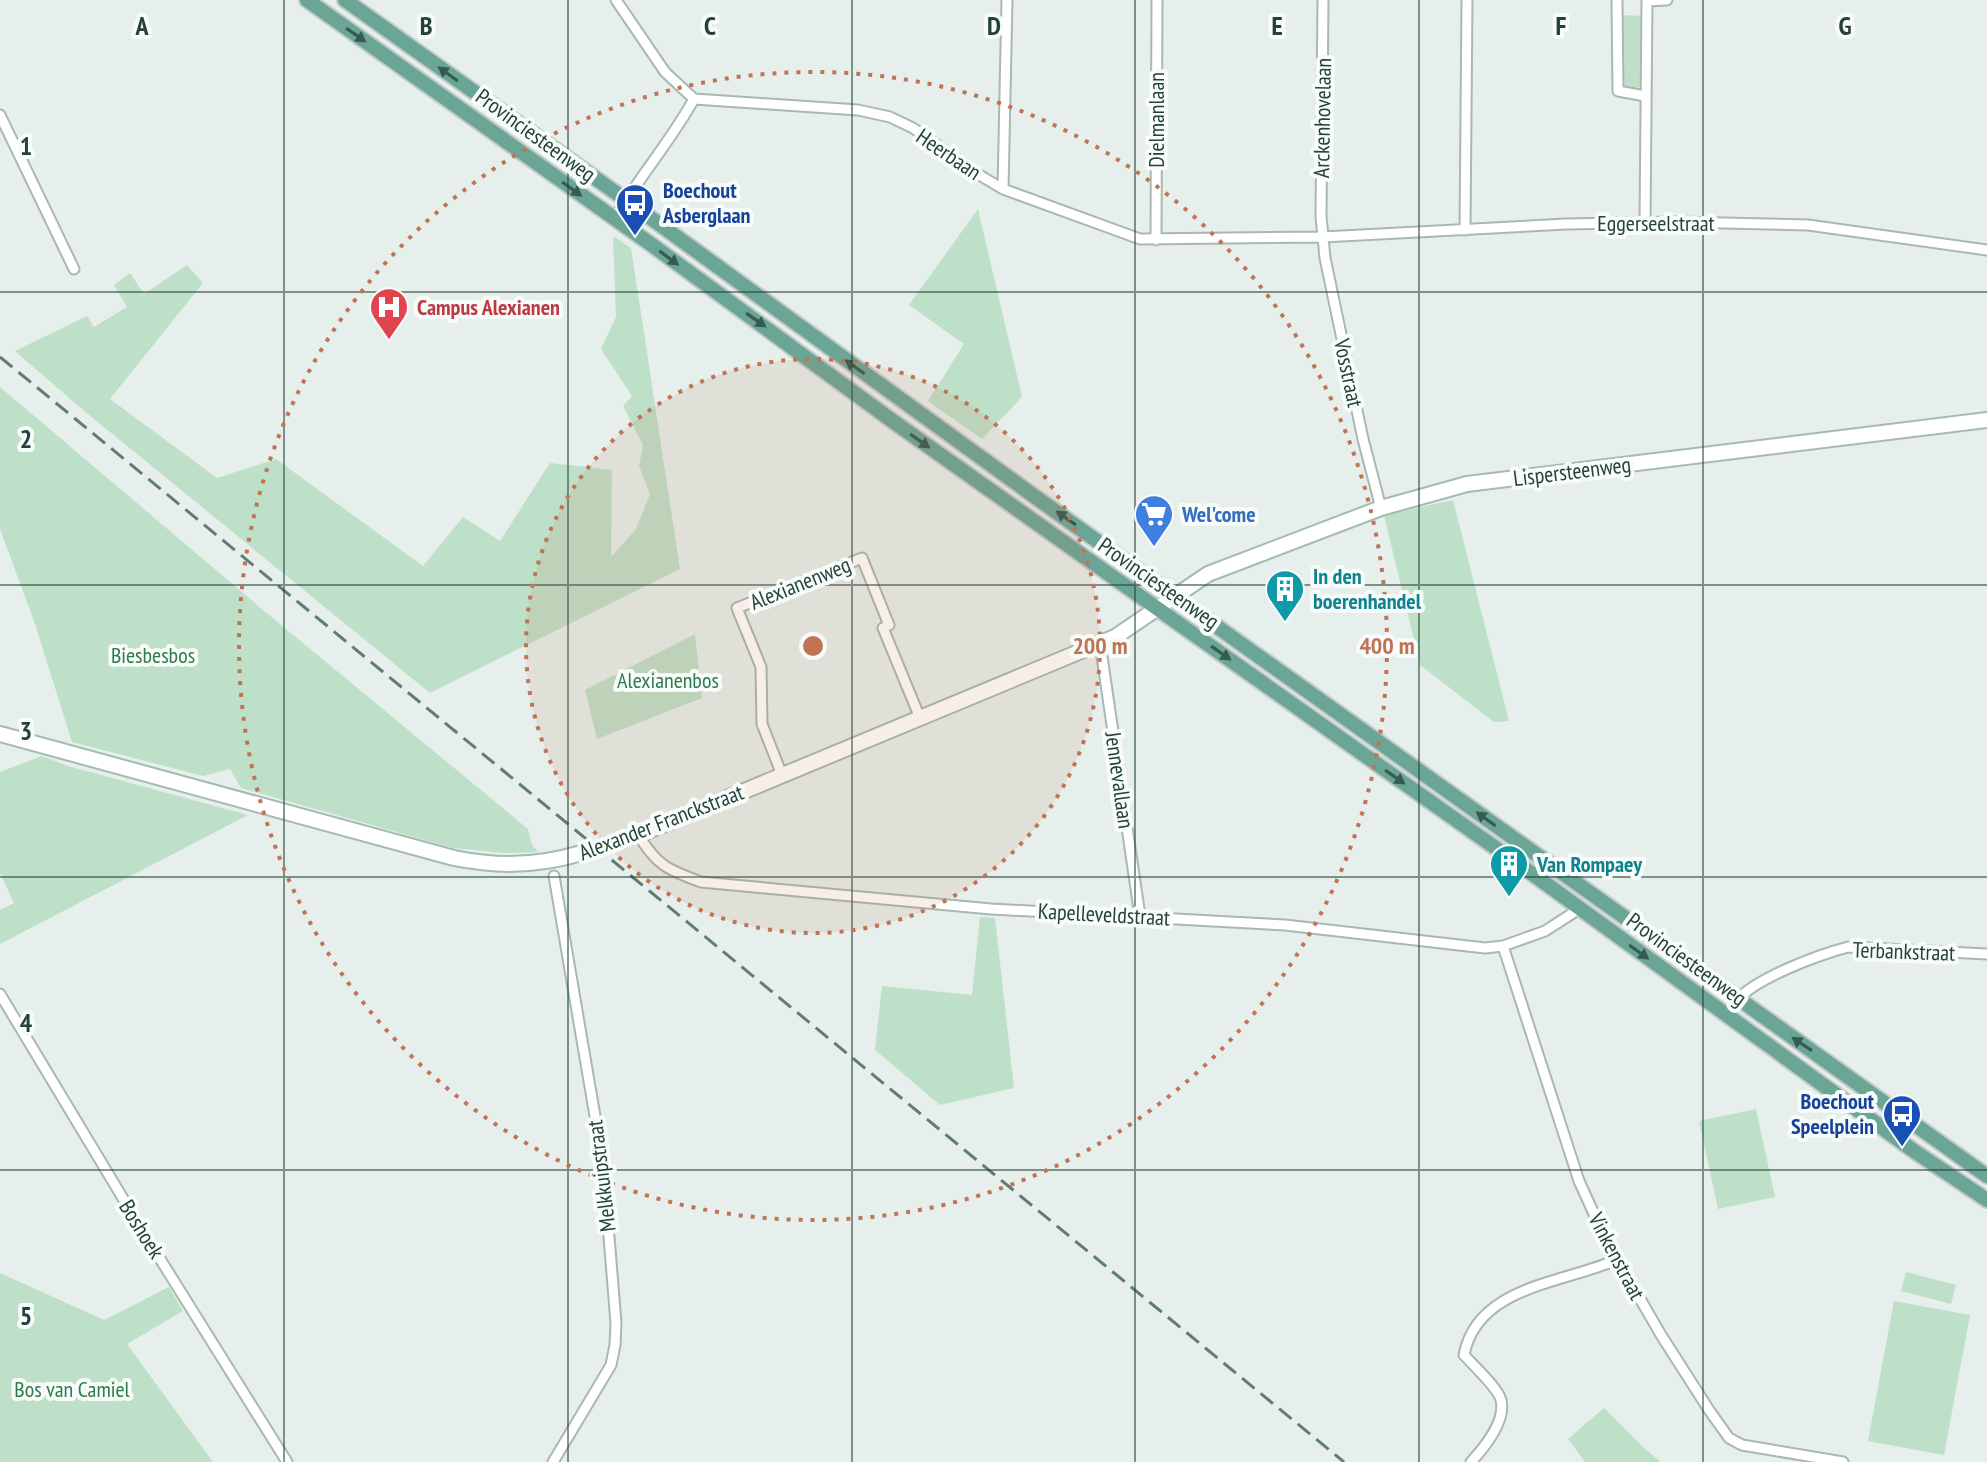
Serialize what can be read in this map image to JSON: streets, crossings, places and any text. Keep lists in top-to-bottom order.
{
  "streets": {
    "main road": ["Provinciesteenweg"],
    "street": [
      "Arckenhovelaan",
      "Dielmanlaan",
      "Heerbaan",
      "Eggerseelstraat",
      "Vosstraat",
      "Lispersteenweg",
      "Alexianenweg",
      "Jennevallaan",
      "Alexander Franckstraat",
      "Kapelleveldstraat",
      "Terbankstraat",
      "Melkkuipstraat",
      "Boshoek",
      "Vinkenstraat"
    ]
  },
  "crossings": [
    ["Arckenhovelaan", "Heerbaan"],
    ["Arckenhovelaan", "Eggerseelstraat"],
    ["Arckenhovelaan", "Vosstraat"],
    ["Dielmanlaan", "Heerbaan"],
    ["Provinciesteenweg", "Lispersteenweg"],
    ["Provinciesteenweg", "Alexander Franckstraat"],
    ["Provinciesteenweg", "Kapelleveldstraat"],
    ["Provinciesteenweg", "Terbankstraat"],
    ["Heerbaan", "Eggerseelstraat"],
    ["Heerbaan", "Vosstraat"],
    ["Eggerseelstraat", "Vosstraat"],
    ["Vosstraat", "Lispersteenweg"],
    ["Lispersteenweg", "Alexander Franckstraat"],
    ["Alexianenweg", "Alexander Franckstraat"],
    ["Jennevallaan", "Alexander Franckstraat"],
    ["Jennevallaan", "Kapelleveldstraat"],
    ["Alexander Franckstraat", "Kapelleveldstraat"],
    ["Kapelleveldstraat", "Vinkenstraat"]
  ],
  "parks": ["Biesbesbos", "Alexianenbos", "Bos van Camiel"],
  "places": {
    "bus stop": ["Boechout Asberglaan", "Boechout Speelplein"],
    "hospital": ["Campus Alexianen"],
    "supermarket": ["Wel'come"],
    "building": ["In den boerenhandel", "Van Rompaey"]
  },
  "grid": {
    "columns": [
      "A",
      "B",
      "C",
      "D",
      "E",
      "F",
      "G"
    ],
    "rows": [
      "1",
      "2",
      "3",
      "4",
      "5"
    ]
  },
  "rings": ["200 m", "400 m"]
}
